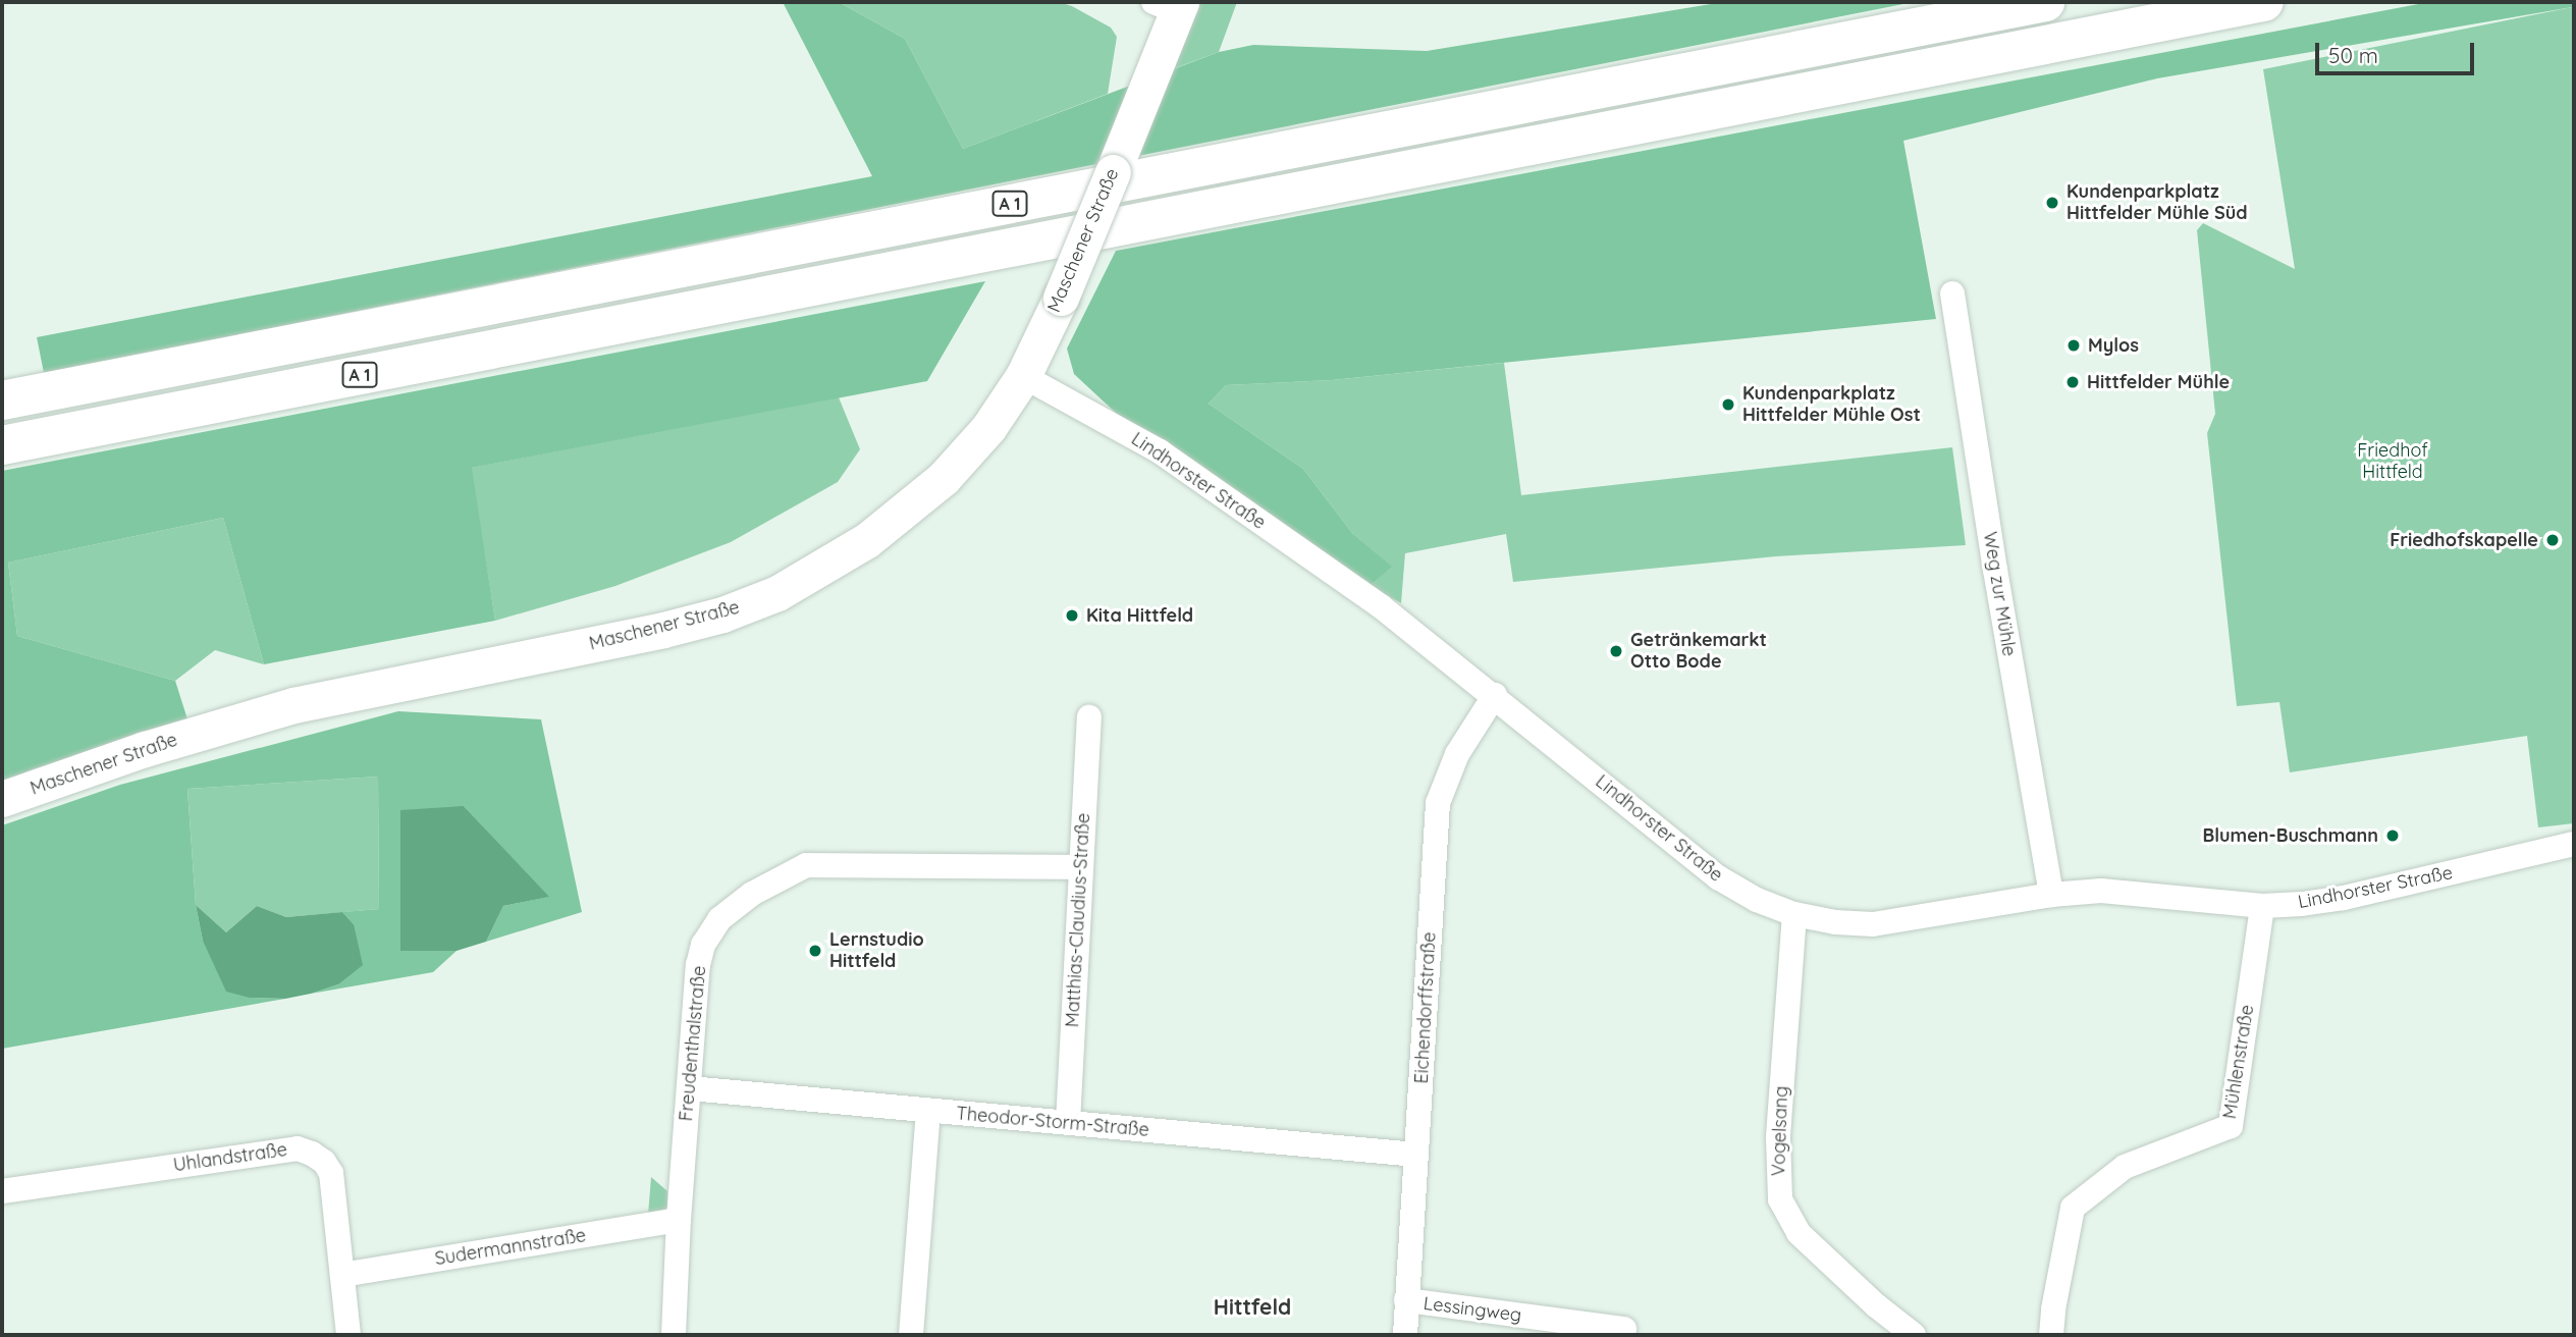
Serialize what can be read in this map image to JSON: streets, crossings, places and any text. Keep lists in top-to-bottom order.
{
  "streets": {
    "highway": ["A 1"],
    "main road": ["Maschener Straße"],
    "street": [
      "Lindhorster Straße",
      "Weg zur Mühle",
      "Matthias-Claudius-Straße",
      "Eichendorffstraße",
      "Freudenthalstraße",
      "Mühlenstraße",
      "Theodor-Storm-Straße",
      "Vogelsang",
      "Uhlandstraße",
      "Sudermannstraße",
      "Lessingweg"
    ]
  },
  "crossings": [
    ["Maschener Straße", "Lindhorster Straße"],
    ["Lindhorster Straße", "Weg zur Mühle"],
    ["Lindhorster Straße", "Eichendorffstraße"],
    ["Lindhorster Straße", "Mühlenstraße"],
    ["Lindhorster Straße", "Vogelsang"],
    ["Matthias-Claudius-Straße", "Freudenthalstraße"],
    ["Matthias-Claudius-Straße", "Theodor-Storm-Straße"],
    ["Eichendorffstraße", "Theodor-Storm-Straße"],
    ["Eichendorffstraße", "Lessingweg"],
    ["Freudenthalstraße", "Theodor-Storm-Straße"],
    ["Freudenthalstraße", "Sudermannstraße"],
    ["Uhlandstraße", "Sudermannstraße"]
  ],
  "districts": ["Hittfeld"],
  "parks": ["Friedhof Hittfeld"],
  "places": [
    "Kundenparkplatz Hittfelder Mühle Süd",
    "Mylos",
    "Hittfelder Mühle",
    "Kundenparkplatz Hittfelder Mühle Ost",
    "Friedhofskapelle",
    "Kita Hittfeld",
    "Getränkemarkt Otto Bode",
    "Blumen-Buschmann",
    "Lernstudio Hittfeld"
  ],
  "scale_bar": "50 m"
}
